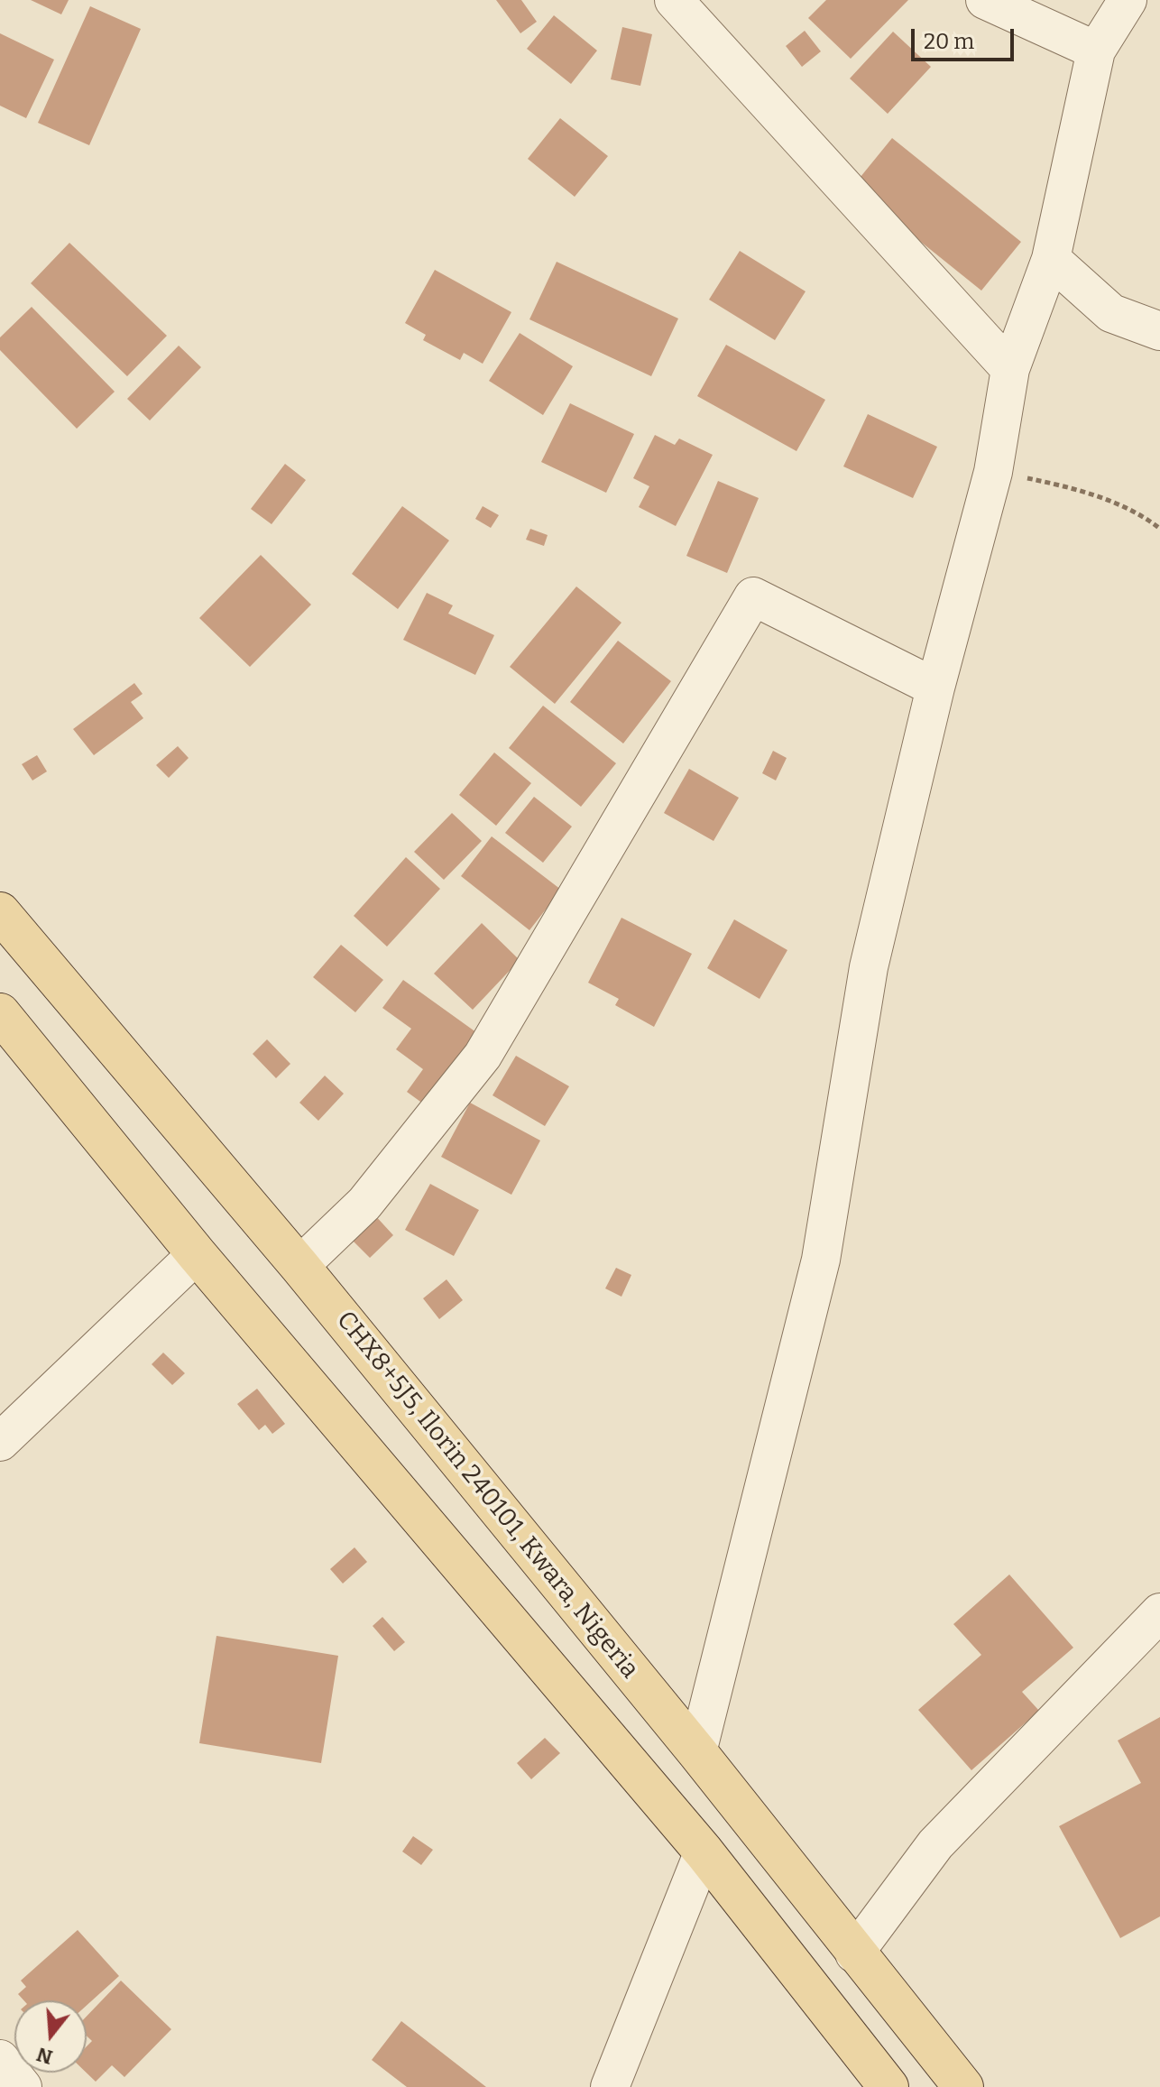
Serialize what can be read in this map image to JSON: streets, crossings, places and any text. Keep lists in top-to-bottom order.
{
  "streets": {
    "main road": ["CHX8+5J5, Ilorin 240101, Kwara, Nigeria"]
  },
  "scale_bar": "20 m",
  "north": "bottom"
}
